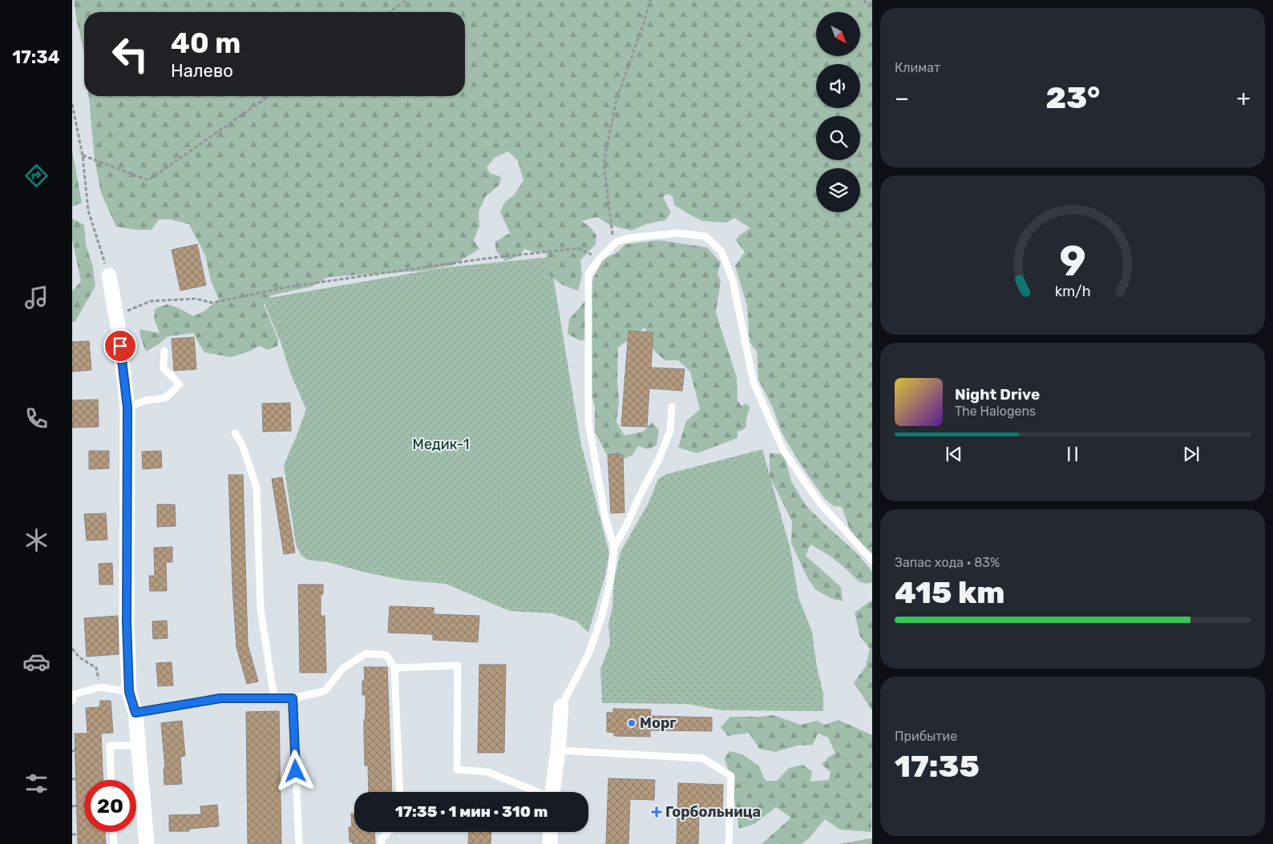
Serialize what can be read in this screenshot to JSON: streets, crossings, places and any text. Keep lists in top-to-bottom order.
{
  "parks": ["Медик-1"],
  "places": {
    "other": ["Морг"],
    "health": ["Горбольница"]
  },
  "north": "bottom right",
  "page": {
    "tabs": "17:34",
    "tile": [
      "Климат",
      ["Запас хода · 83%", "415 km"],
      ["Прибытие", "17:35"]
    ],
    "turn": ["40 m", "Налево"],
    "heat": ["−", "23°", "+"],
    "song": ["Night Drive", "The Halogens"],
    "limit": "20",
    "trip": "17:35 · 1 мин · 310 m",
    "gauge": ["9", "km/h"]
  }
}
